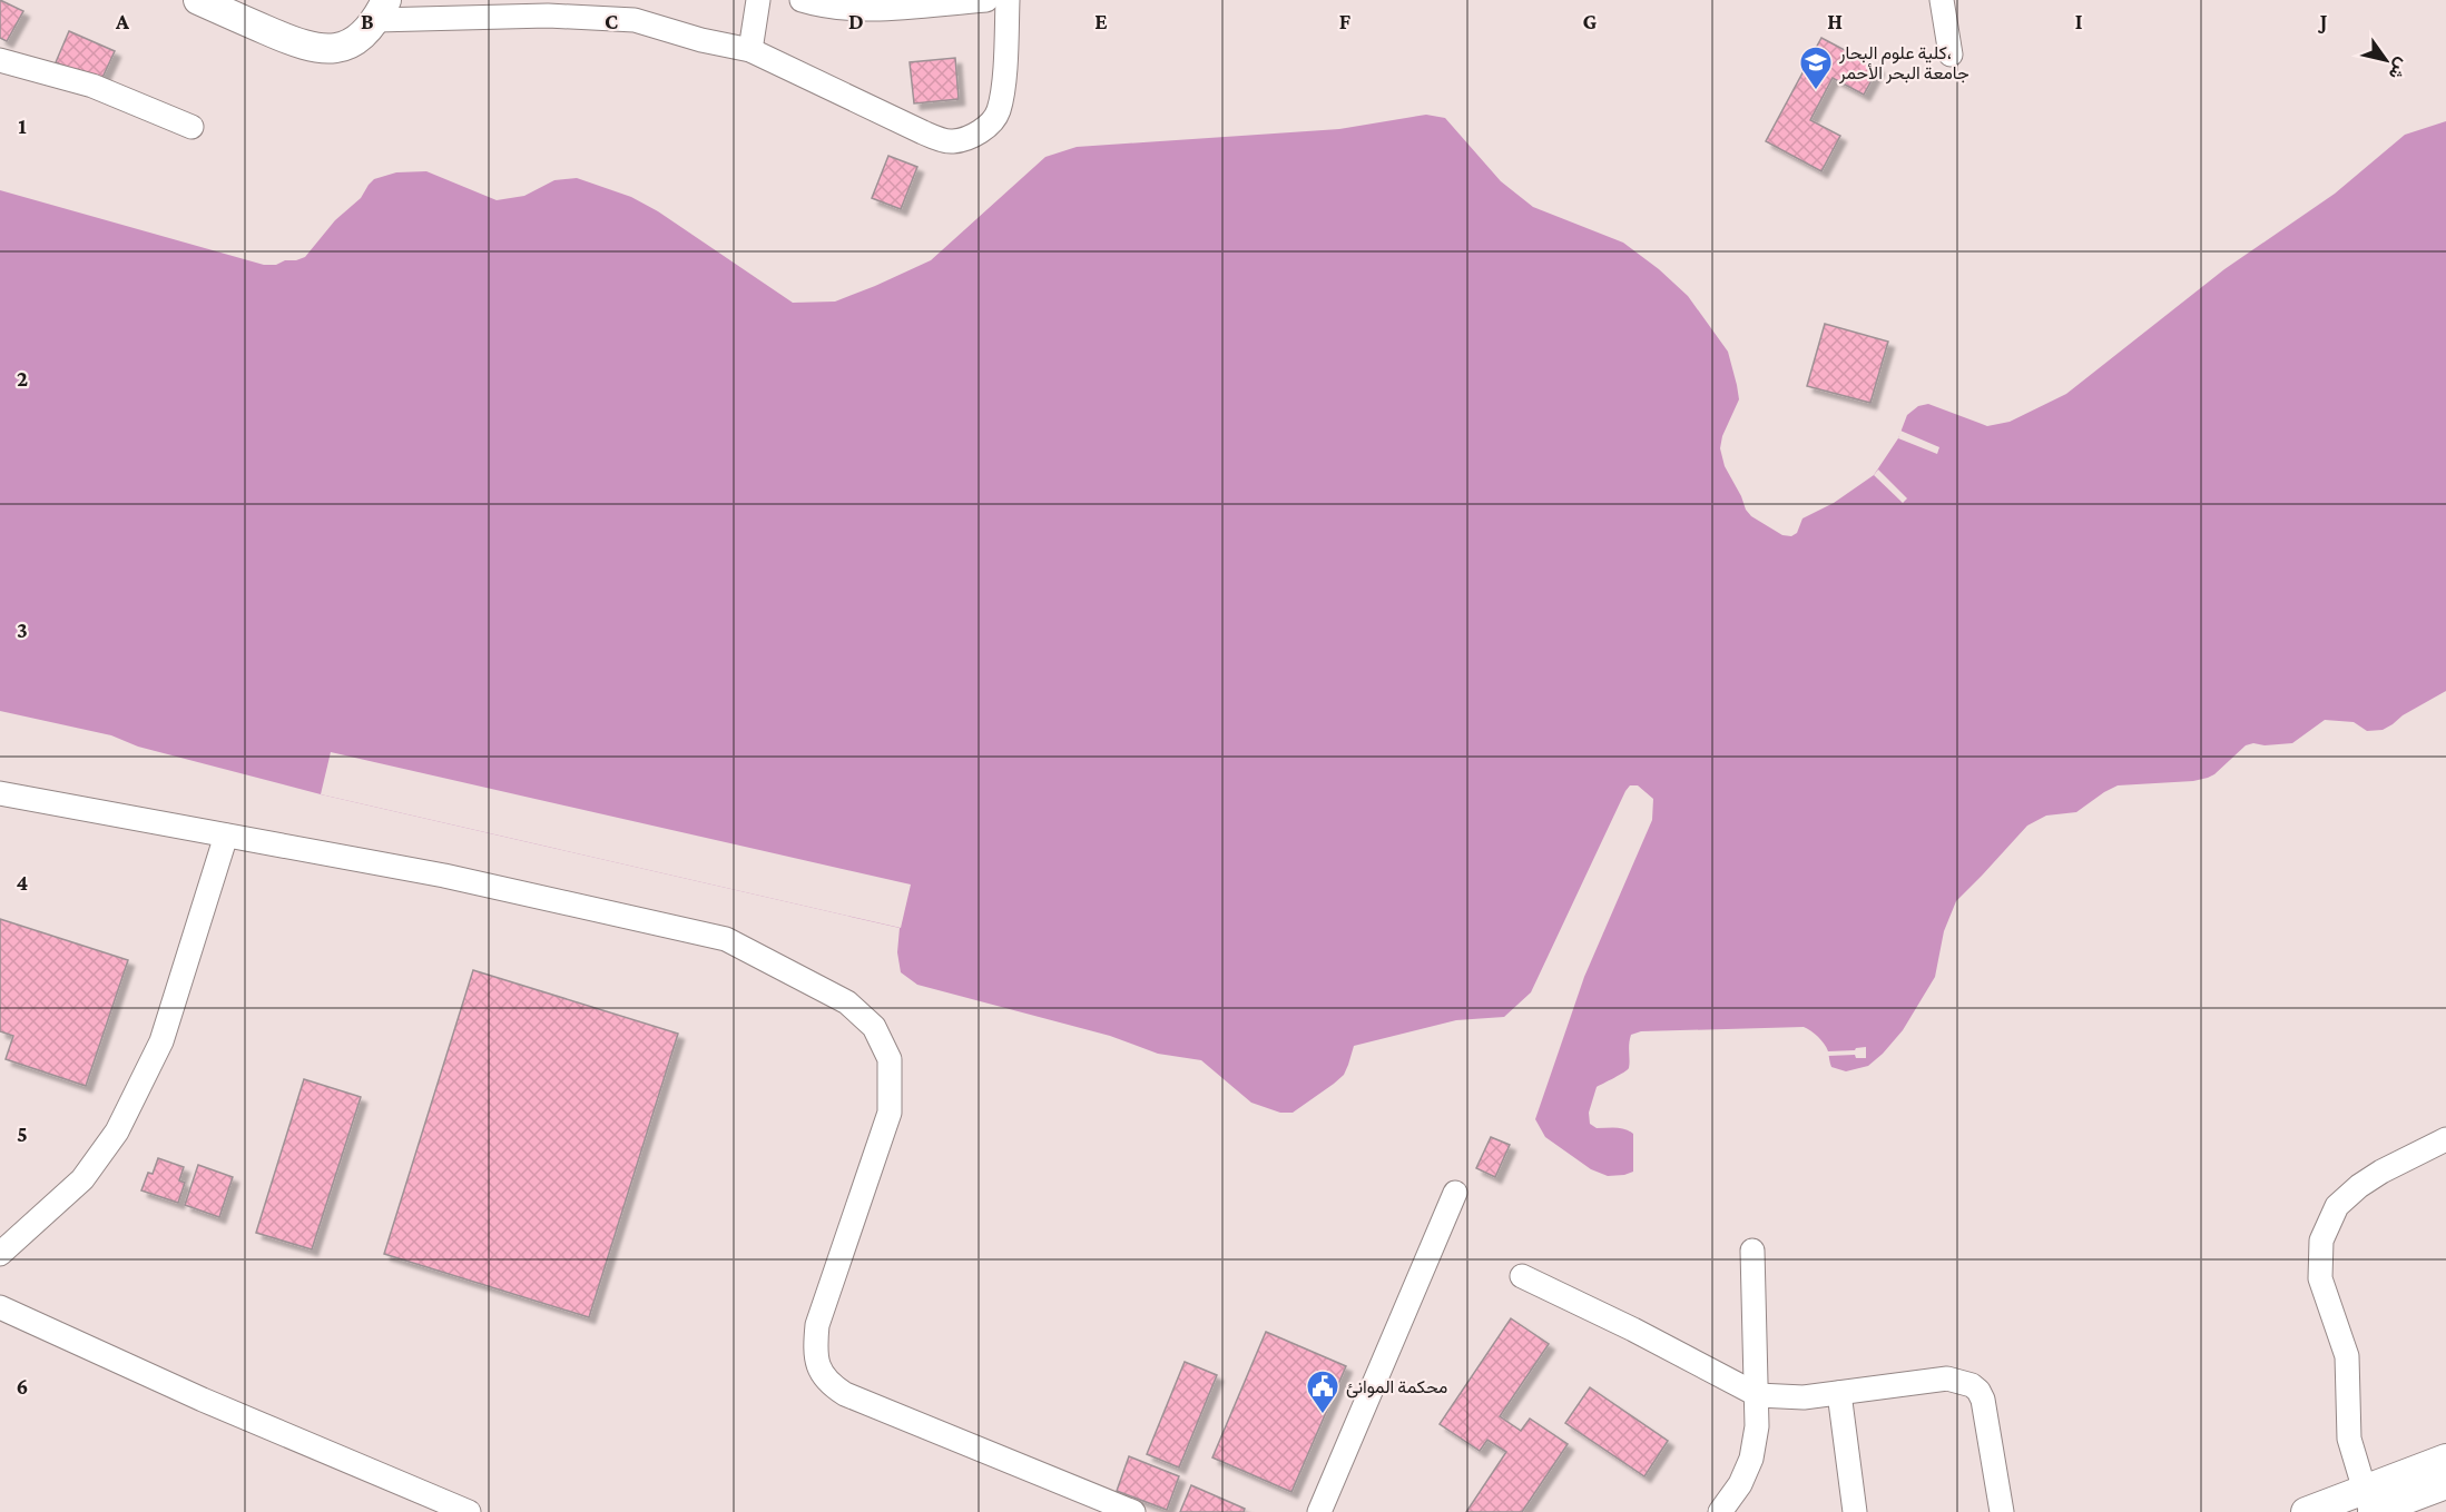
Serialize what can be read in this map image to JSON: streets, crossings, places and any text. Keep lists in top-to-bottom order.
{
  "places": {
    "school or university": ["كلية علوم البحار، جامعة البحر الأحمر"],
    "public building": ["محكمة الموانئ"]
  },
  "north": "bottom right",
  "grid": {
    "columns": [
      "A",
      "B",
      "C",
      "D",
      "E",
      "F",
      "G",
      "H",
      "I",
      "J"
    ],
    "rows": [
      "1",
      "2",
      "3",
      "4",
      "5",
      "6"
    ]
  }
}
